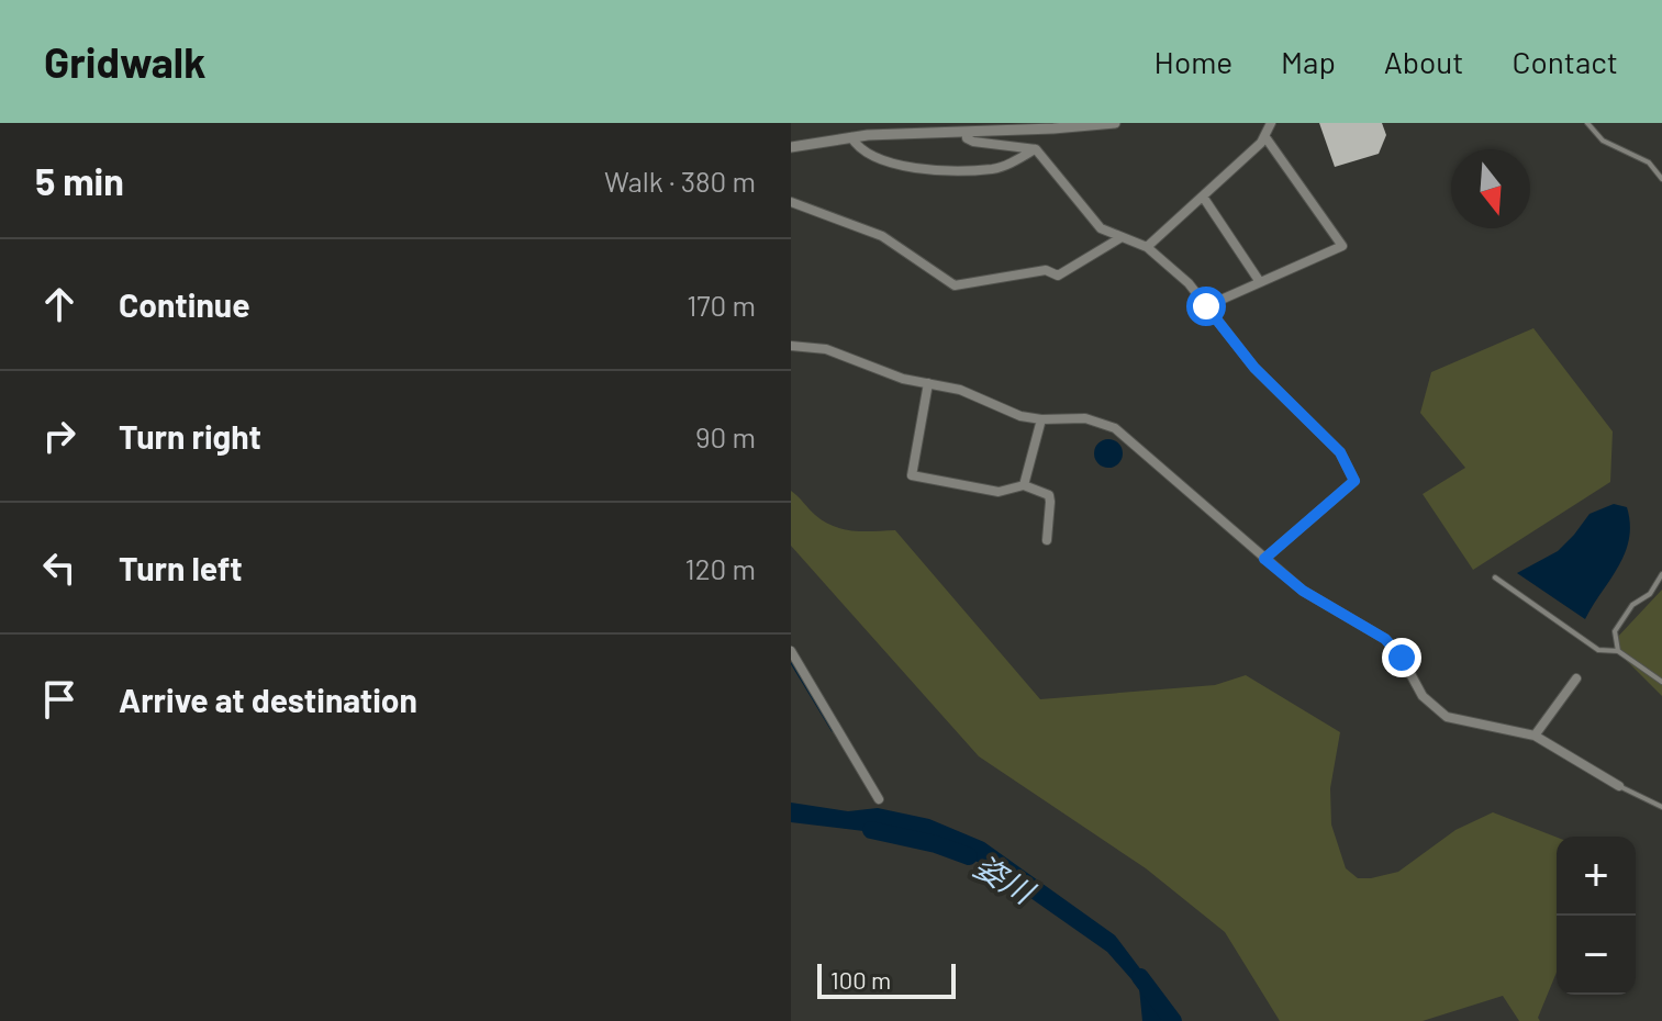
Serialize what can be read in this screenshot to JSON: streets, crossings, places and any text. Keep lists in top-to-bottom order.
{
  "water": ["姿川"],
  "scale_bar": "100 m",
  "north": "bottom",
  "page": {
    "header": "Gridwalk",
    "nav": [
      "Home",
      "Map",
      "About",
      "Contact"
    ],
    "heading": ["5 min", "Walk · 380 m"],
    "list": [
      ["Continue", "170 m"],
      ["Turn right", "90 m"],
      ["Turn left", "120 m"],
      "Arrive at destination"
    ],
    "map_buttons": ["+", "−"],
    "scale": "100 m"
  }
}
